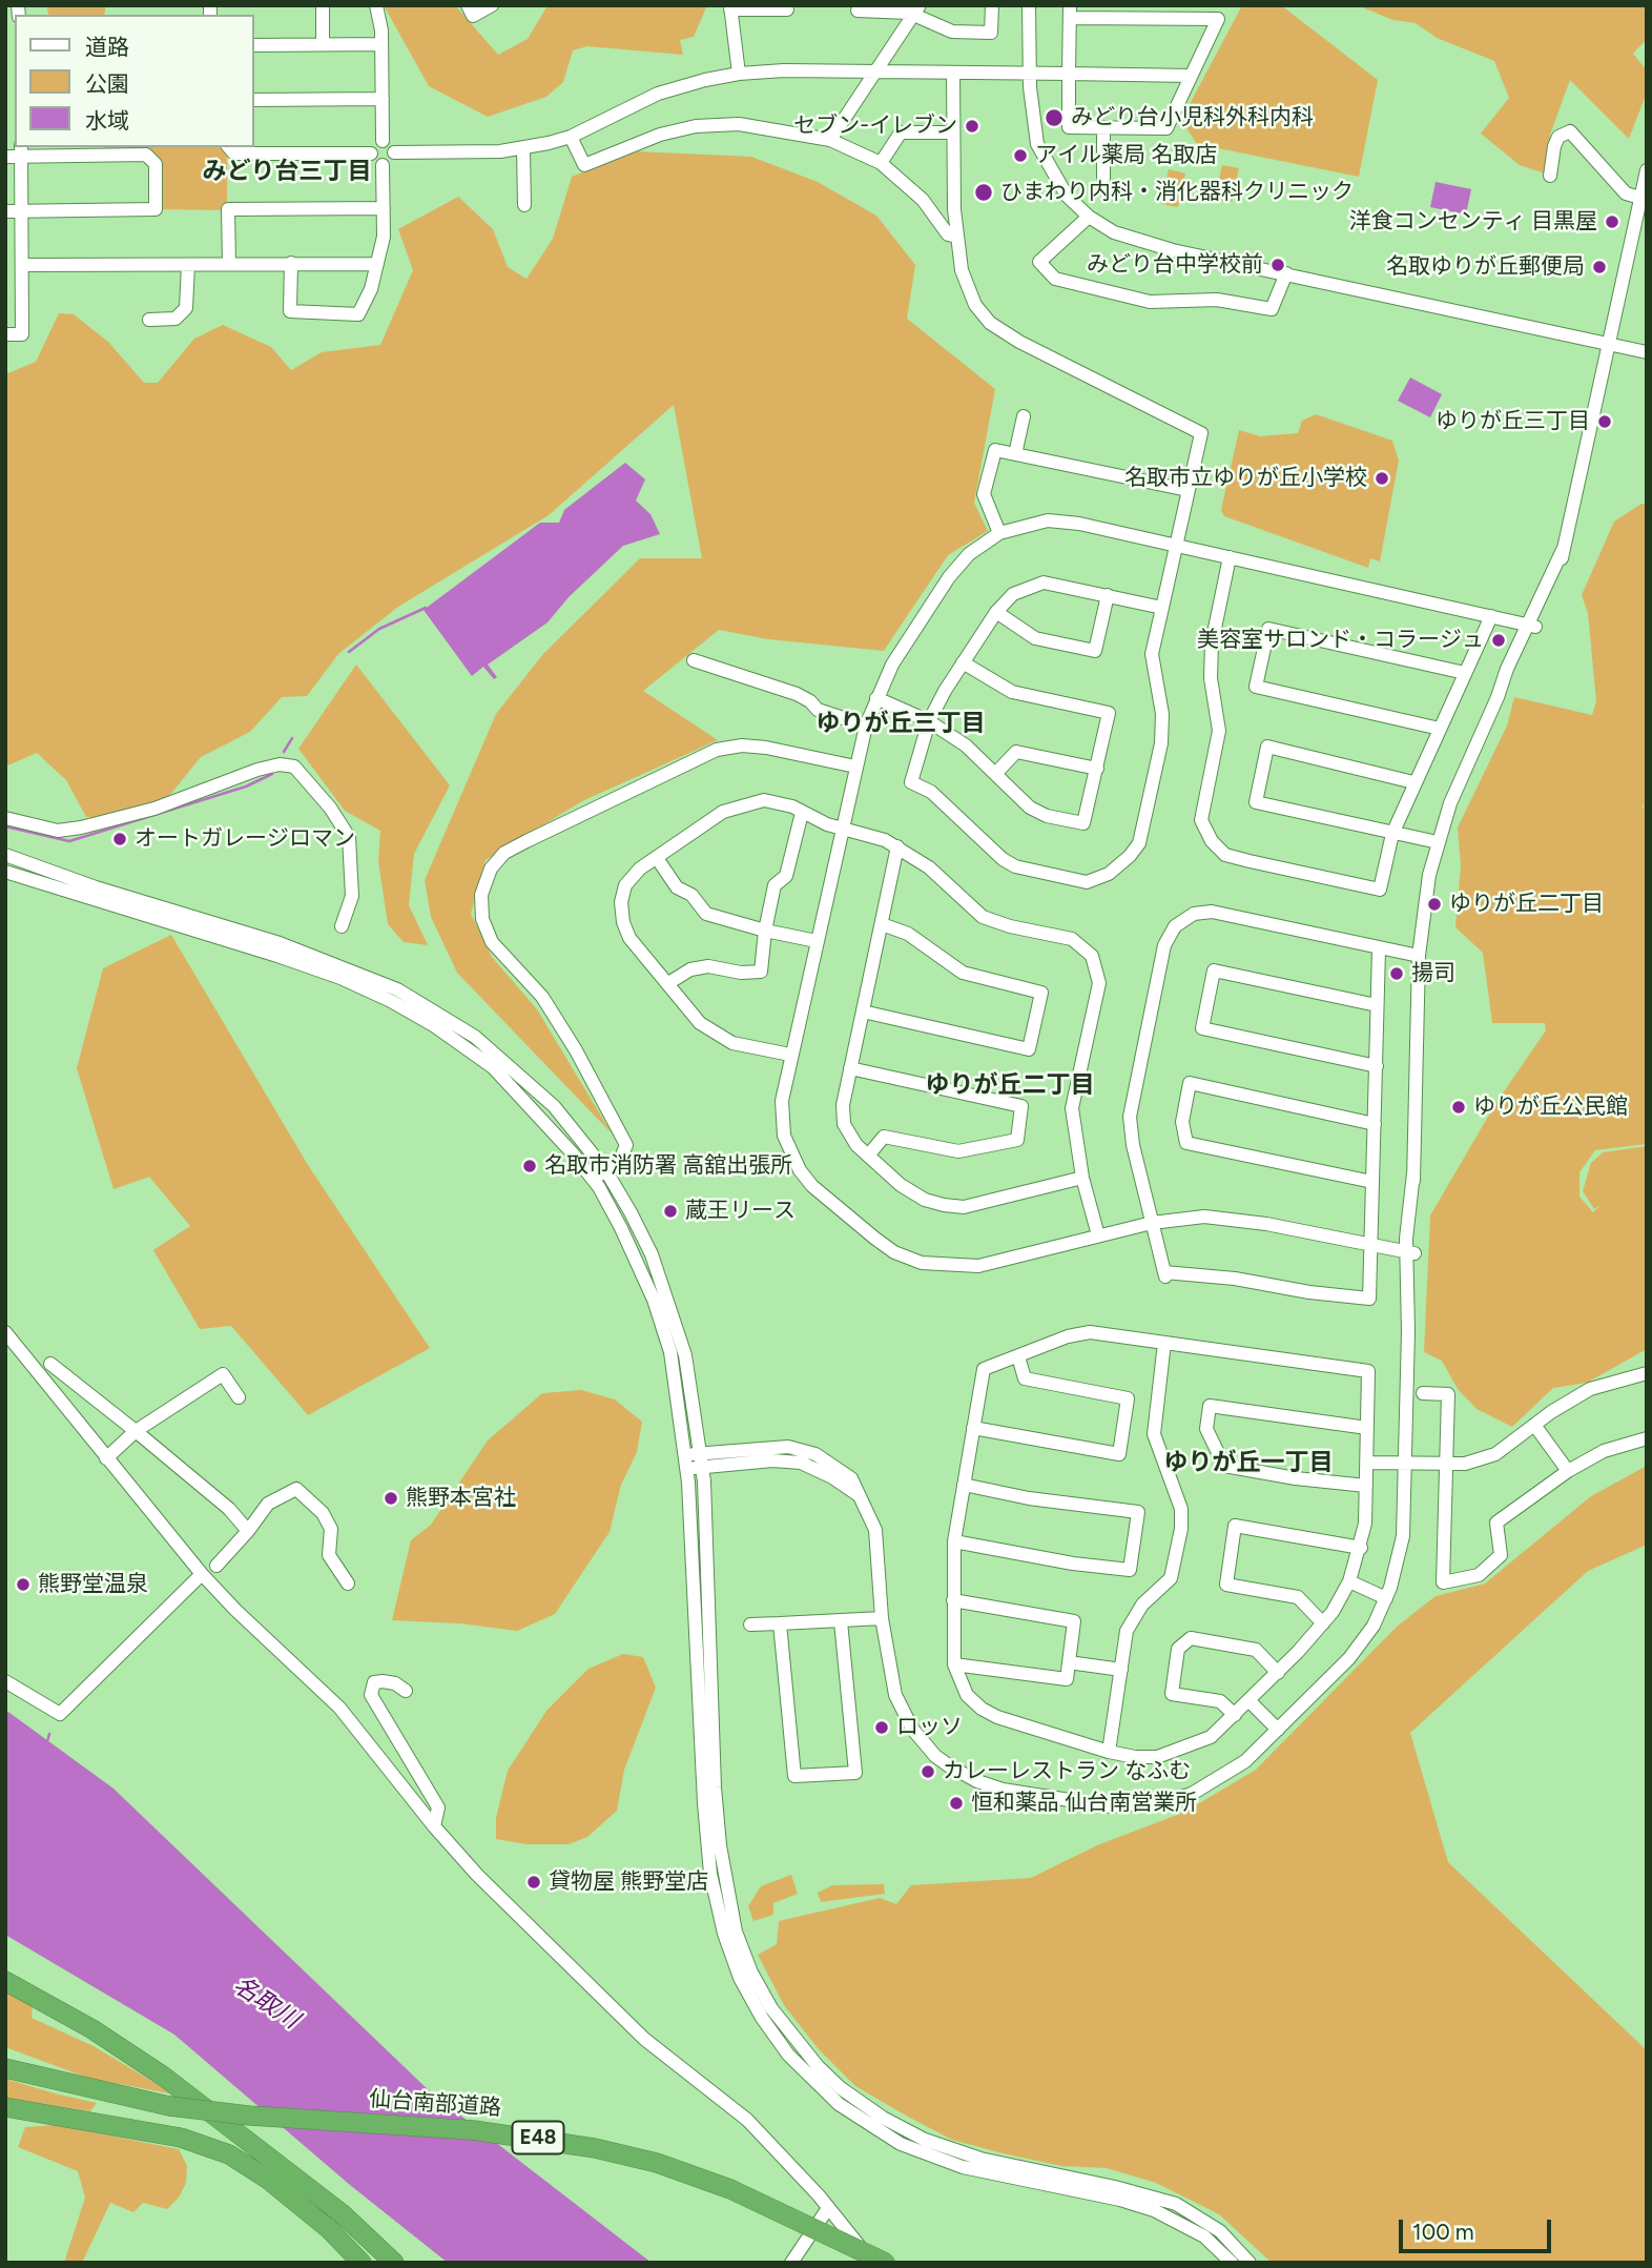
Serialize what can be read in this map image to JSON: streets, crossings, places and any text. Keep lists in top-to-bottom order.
{
  "streets": {
    "highway": ["仙台南部道路", "E48"]
  },
  "districts": [
    "みどり台三丁目",
    "ゆりが丘三丁目",
    "ゆりが丘二丁目",
    "ゆりが丘一丁目"
  ],
  "water": ["名取川"],
  "places": [
    "みどり台小児科外科内科",
    "セブン-イレブン",
    "アイル薬局 名取店",
    "ひまわり内科・消化器科クリニック",
    "洋食コンセンティ 目黒屋",
    "みどり台中学校前",
    "名取ゆりが丘郵便局",
    "ゆりが丘三丁目",
    "名取市立ゆりが丘小学校",
    "美容室サロンド・コラージュ",
    "オートガレージロマン",
    "ゆりが丘二丁目",
    "揚司",
    "ゆりが丘公民館",
    "名取市消防署 高舘出張所",
    "蔵王リース",
    "熊野本宮社",
    "熊野堂温泉",
    "ロッソ",
    "カレーレストラン なふむ",
    "恒和薬品 仙台南営業所",
    "貸物屋 熊野堂店"
  ],
  "legend": ["道路", "公園", "水域"],
  "scale_bar": "100 m"
}
